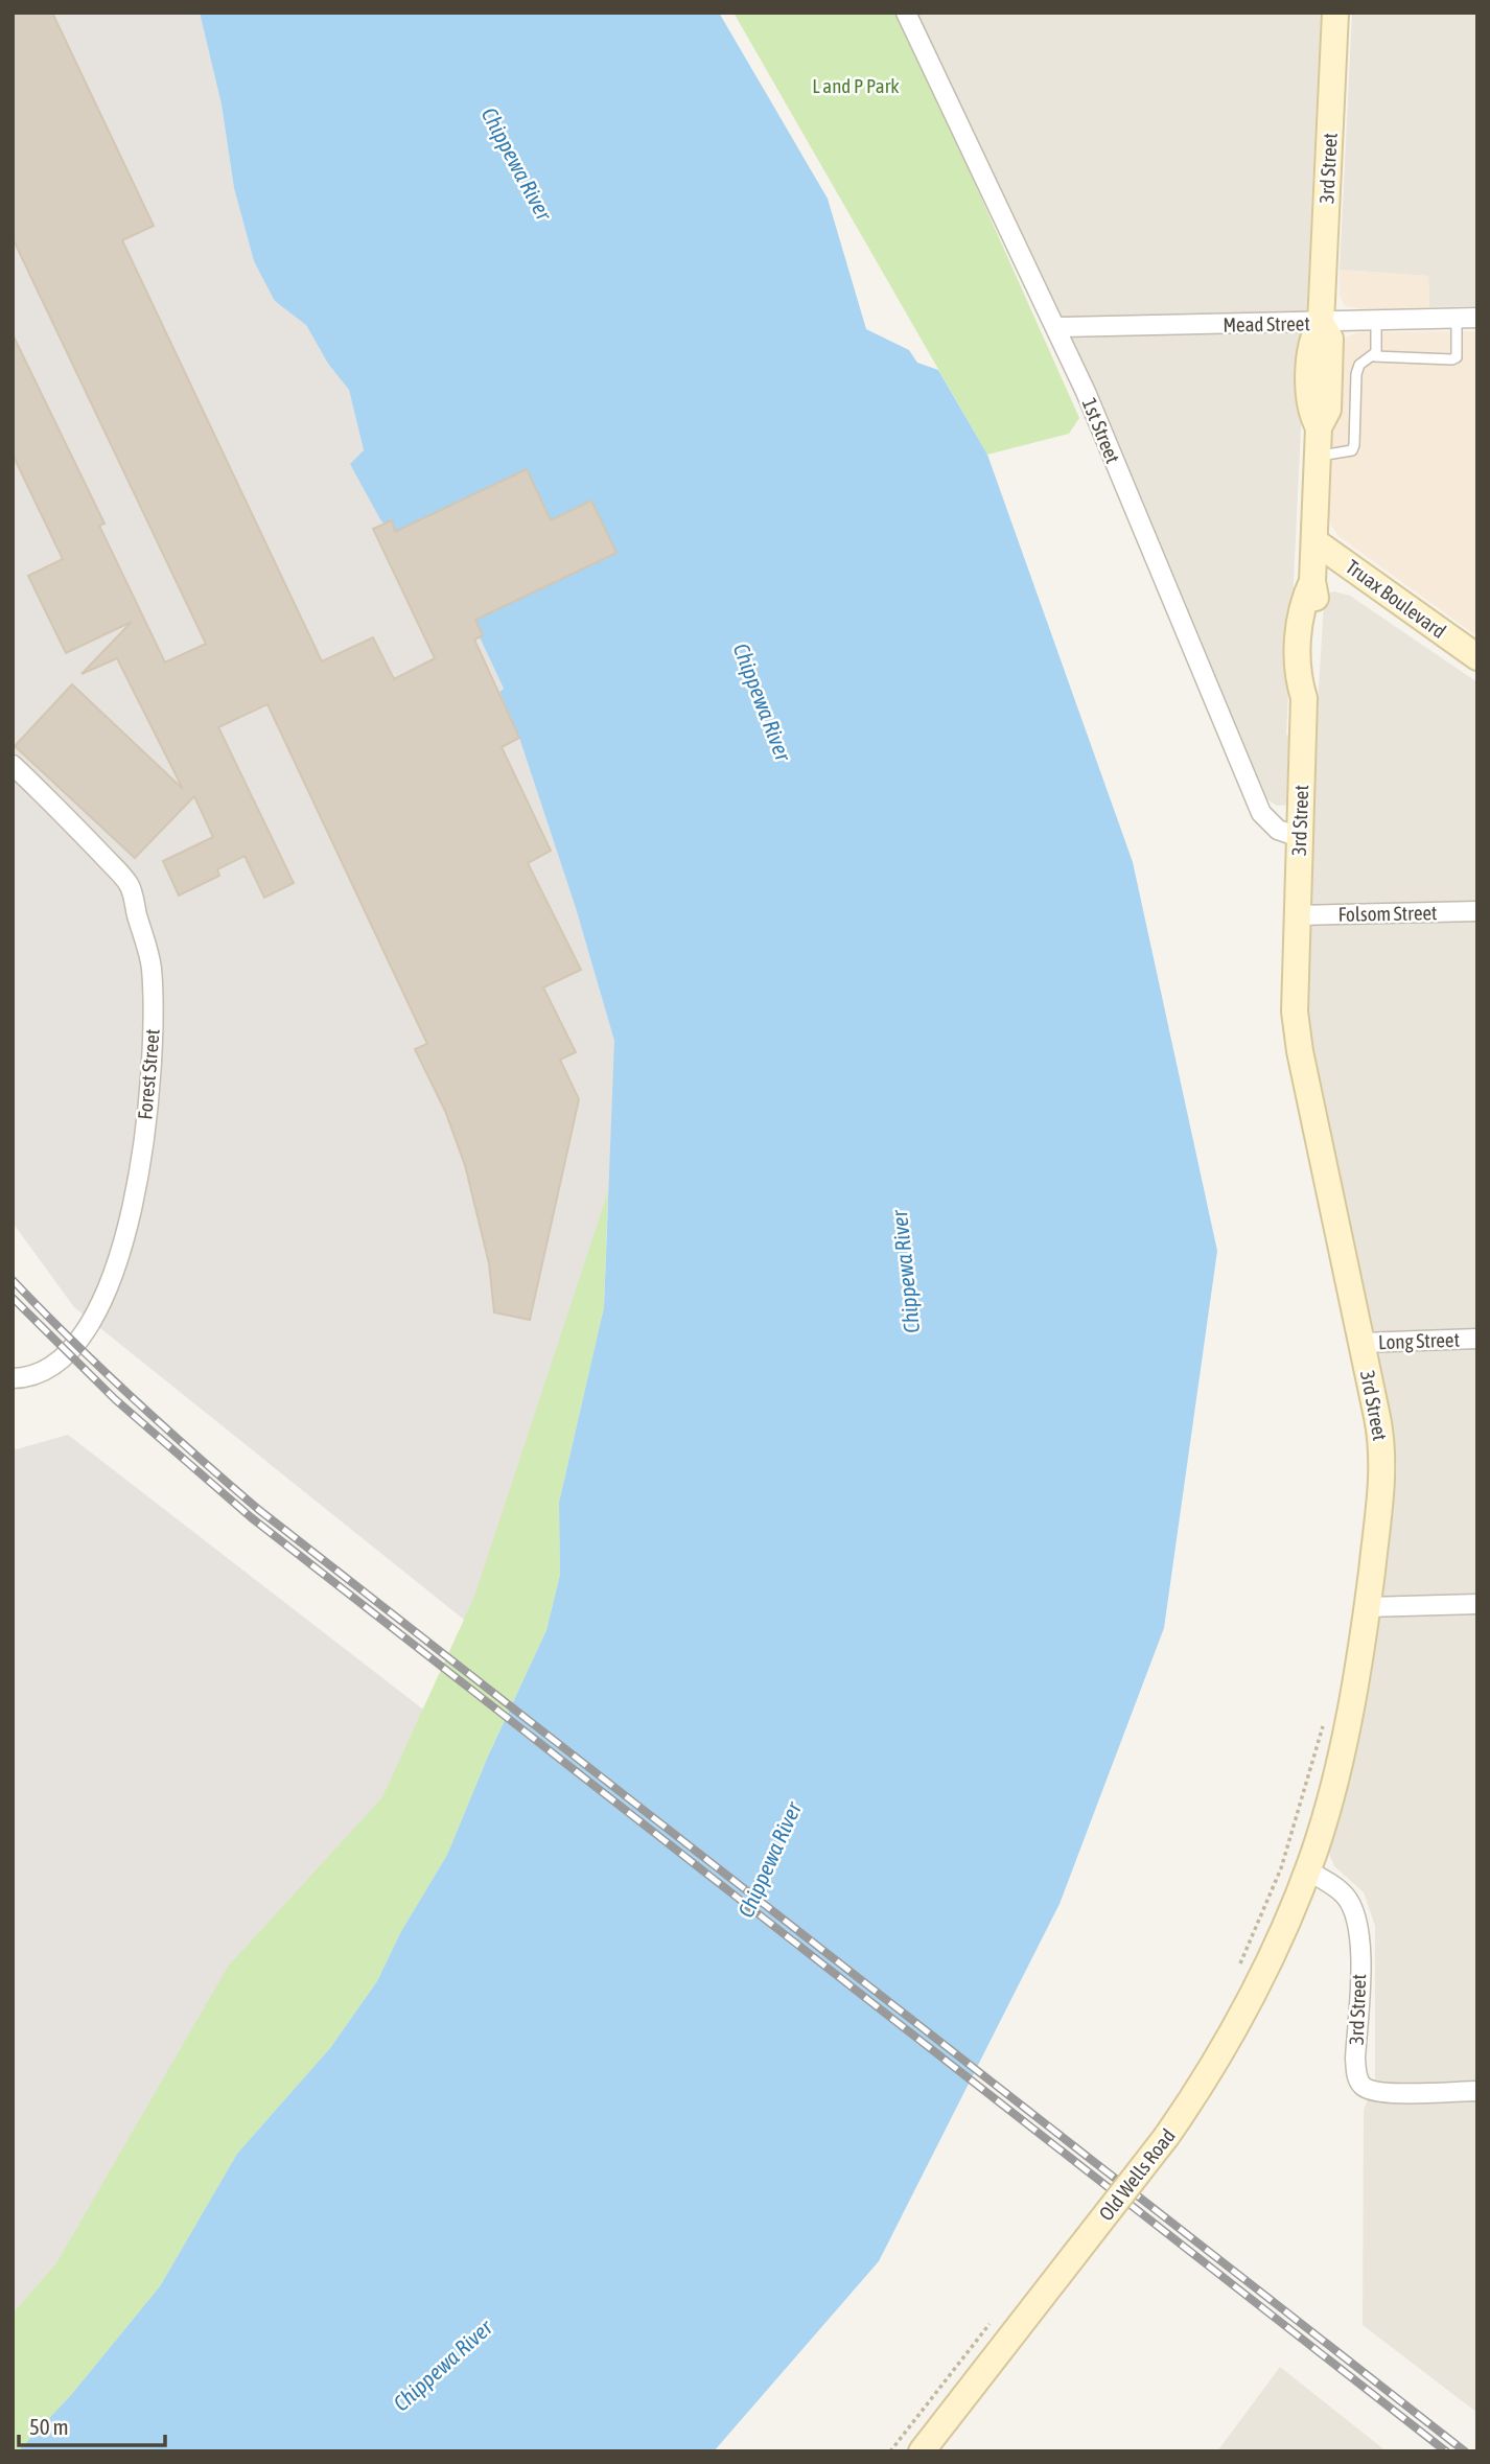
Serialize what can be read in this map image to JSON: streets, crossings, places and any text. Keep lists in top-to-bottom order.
{
  "streets": {
    "street": [
      "3rd Street",
      "Mead Street",
      "1st Street",
      "Truax Boulevard",
      "Folsom Street",
      "Forest Street",
      "Long Street",
      "Old Wells Road"
    ]
  },
  "crossings": [
    ["3rd Street", "Mead Street"],
    ["3rd Street", "1st Street"],
    ["3rd Street", "Truax Boulevard"],
    ["3rd Street", "Folsom Street"],
    ["3rd Street", "Long Street"],
    ["3rd Street", "Old Wells Road"],
    ["Mead Street", "1st Street"]
  ],
  "water": ["Chippewa River"],
  "parks": ["L and P Park"],
  "scale_bar": "50 m"
}
